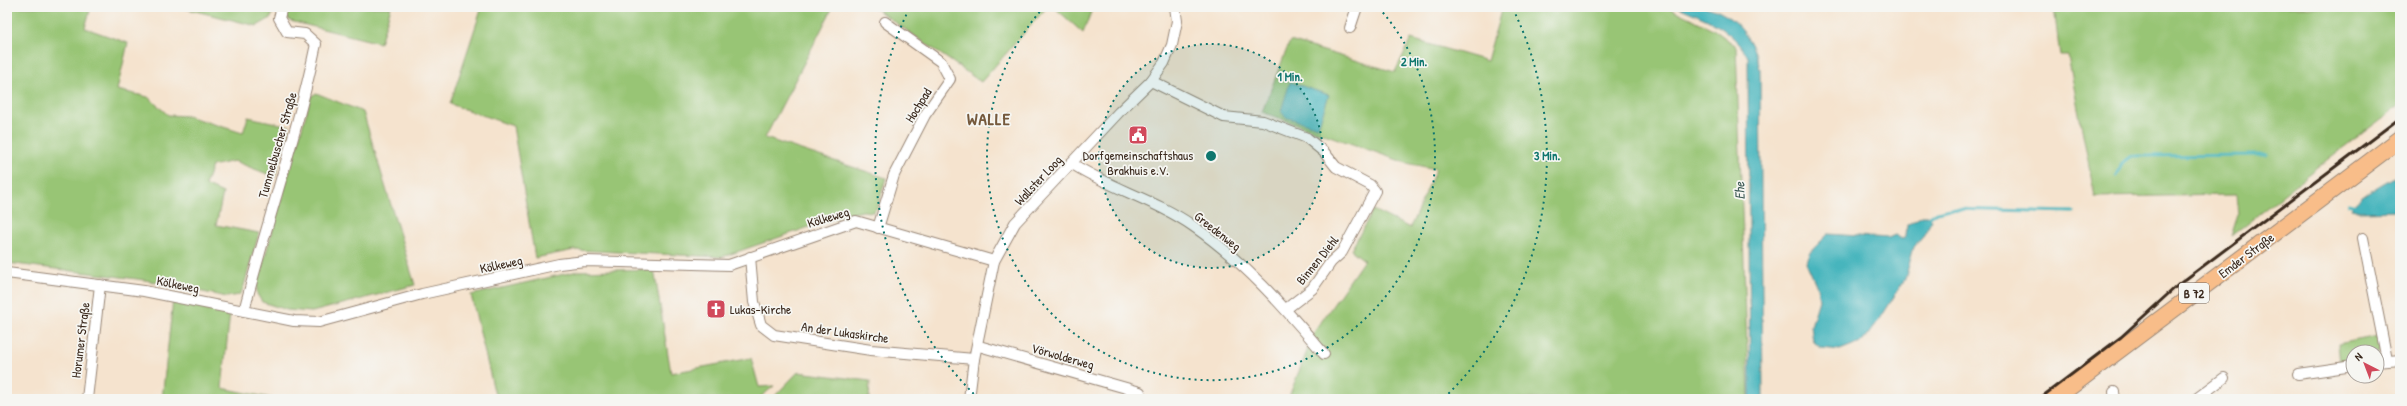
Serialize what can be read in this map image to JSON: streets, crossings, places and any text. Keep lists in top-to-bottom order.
{
  "streets": {
    "main road": ["Emder Straße", "B 72"],
    "street": [
      "Hochpad",
      "Tummelbuscher Straße",
      "Wallster Loog",
      "Kölkeweg",
      "Greedenweg",
      "Binnen Diehl",
      "An der Lukaskirche",
      "Horumer Straße",
      "Vörwolderweg"
    ]
  },
  "crossings": [
    ["Hochpad", "Kölkeweg"],
    ["Tummelbuscher Straße", "Kölkeweg"],
    ["Wallster Loog", "Kölkeweg"],
    ["Wallster Loog", "Greedenweg"],
    ["Wallster Loog", "Binnen Diehl"],
    ["Wallster Loog", "An der Lukaskirche"],
    ["Wallster Loog", "Vörwolderweg"],
    ["Kölkeweg", "An der Lukaskirche"],
    ["Kölkeweg", "Horumer Straße"],
    ["Greedenweg", "Binnen Diehl"]
  ],
  "districts": ["WALLE"],
  "water": ["Ehe"],
  "places": {
    "public building": ["Dorfgemeinschaftshaus Brakhuis e.V."],
    "church": ["Lukas-Kirche"]
  },
  "north": "top left",
  "rings": ["2 Min.", "1 Min.", "3 Min."]
}
